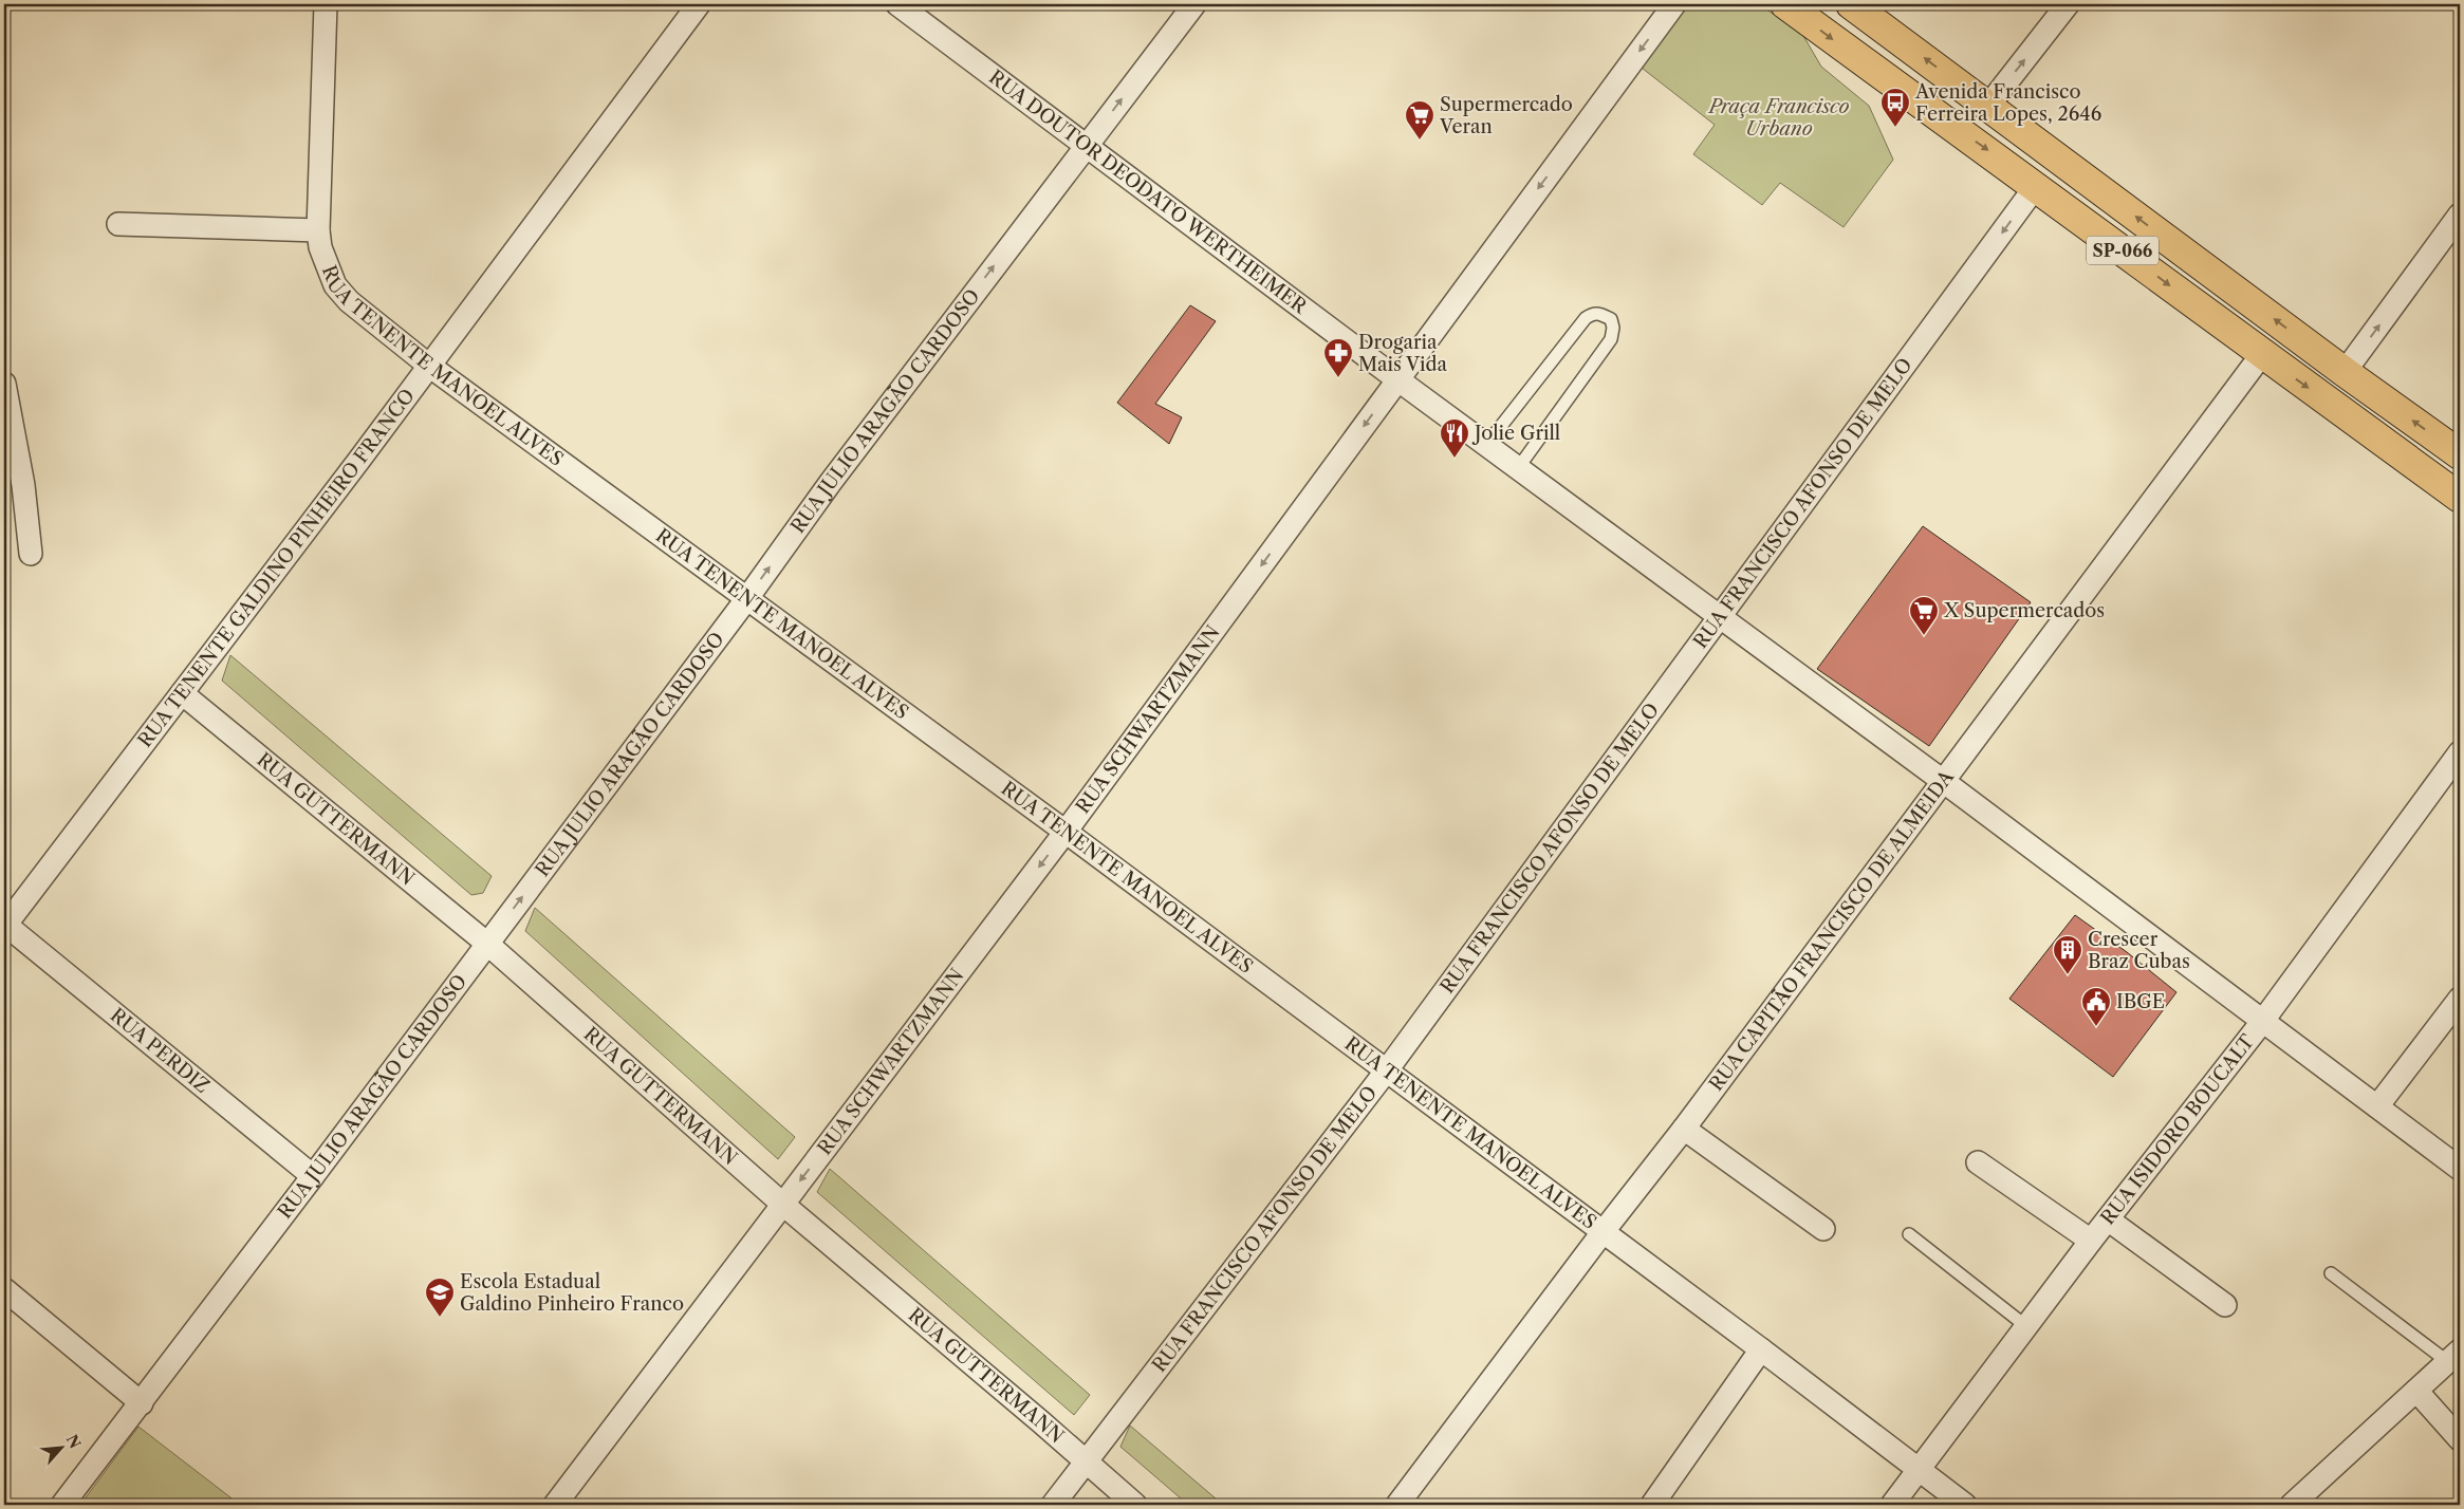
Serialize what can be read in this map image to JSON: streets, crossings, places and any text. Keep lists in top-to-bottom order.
{
  "streets": {
    "highway": ["SP-066"],
    "street": [
      "RUA DOUTOR DEODATO WERTHEIMER",
      "RUA TENENTE MANOEL ALVES",
      "RUA JULIO ARAGÃO CARDOSO",
      "RUA FRANCISCO AFONSO DE MELO",
      "RUA TENENTE GALDINO PINHEIRO FRANCO",
      "RUA SCHWARTZMANN",
      "RUA GUTTERMANN",
      "RUA CAPITÃO FRANCISCO DE ALMEIDA",
      "RUA PERDIZ",
      "RUA ISIDORO BOUCALT"
    ]
  },
  "crossings": [
    ["RUA DOUTOR DEODATO WERTHEIMER", "RUA JULIO ARAGÃO CARDOSO"],
    ["RUA DOUTOR DEODATO WERTHEIMER", "RUA FRANCISCO AFONSO DE MELO"],
    ["RUA DOUTOR DEODATO WERTHEIMER", "RUA SCHWARTZMANN"],
    ["RUA DOUTOR DEODATO WERTHEIMER", "RUA CAPITÃO FRANCISCO DE ALMEIDA"],
    ["RUA DOUTOR DEODATO WERTHEIMER", "RUA ISIDORO BOUCALT"],
    ["SP-066", "RUA FRANCISCO AFONSO DE MELO"],
    ["SP-066", "RUA CAPITÃO FRANCISCO DE ALMEIDA"],
    ["RUA TENENTE MANOEL ALVES", "RUA JULIO ARAGÃO CARDOSO"],
    ["RUA TENENTE MANOEL ALVES", "RUA FRANCISCO AFONSO DE MELO"],
    ["RUA TENENTE MANOEL ALVES", "RUA TENENTE GALDINO PINHEIRO FRANCO"],
    ["RUA TENENTE MANOEL ALVES", "RUA SCHWARTZMANN"],
    ["RUA TENENTE MANOEL ALVES", "RUA CAPITÃO FRANCISCO DE ALMEIDA"],
    ["RUA TENENTE MANOEL ALVES", "RUA ISIDORO BOUCALT"],
    ["RUA JULIO ARAGÃO CARDOSO", "RUA GUTTERMANN"],
    ["RUA JULIO ARAGÃO CARDOSO", "RUA PERDIZ"],
    ["RUA FRANCISCO AFONSO DE MELO", "RUA GUTTERMANN"],
    ["RUA TENENTE GALDINO PINHEIRO FRANCO", "RUA GUTTERMANN"],
    ["RUA TENENTE GALDINO PINHEIRO FRANCO", "RUA PERDIZ"],
    ["RUA SCHWARTZMANN", "RUA GUTTERMANN"]
  ],
  "one_way": ["RUA JULIO ARAGÃO CARDOSO", "RUA SCHWARTZMANN"],
  "parks": ["Praça Francisco Urbano"],
  "places": {
    "bus stop": ["Avenida Francisco Ferreira Lopes, 2646"],
    "supermarket": ["Supermercado Veran", "X Supermercados"],
    "pharmacy": ["Drogaria Mais Vida"],
    "restaurant": ["Jolie Grill"],
    "building": ["Crescer Braz Cubas"],
    "public building": ["IBGE"],
    "school or university": ["Escola Estadual Galdino Pinheiro Franco"]
  },
  "north": "top right"
}
